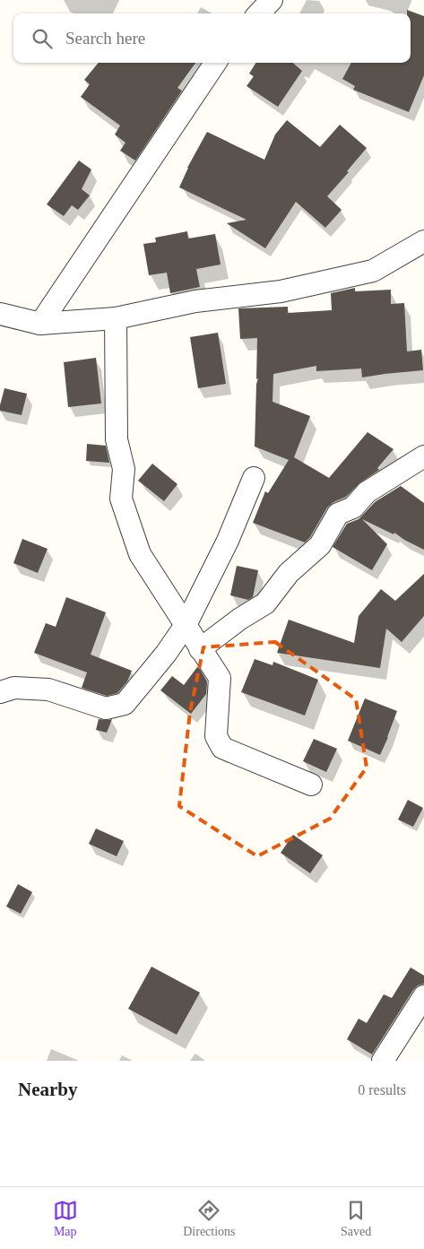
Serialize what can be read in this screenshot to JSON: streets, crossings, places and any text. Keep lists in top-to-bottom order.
{
  "page": {
    "search": "Search here",
    "heading": ["Nearby", "0 results"],
    "nav": ["Map", "Directions", "Saved"]
  }
}
